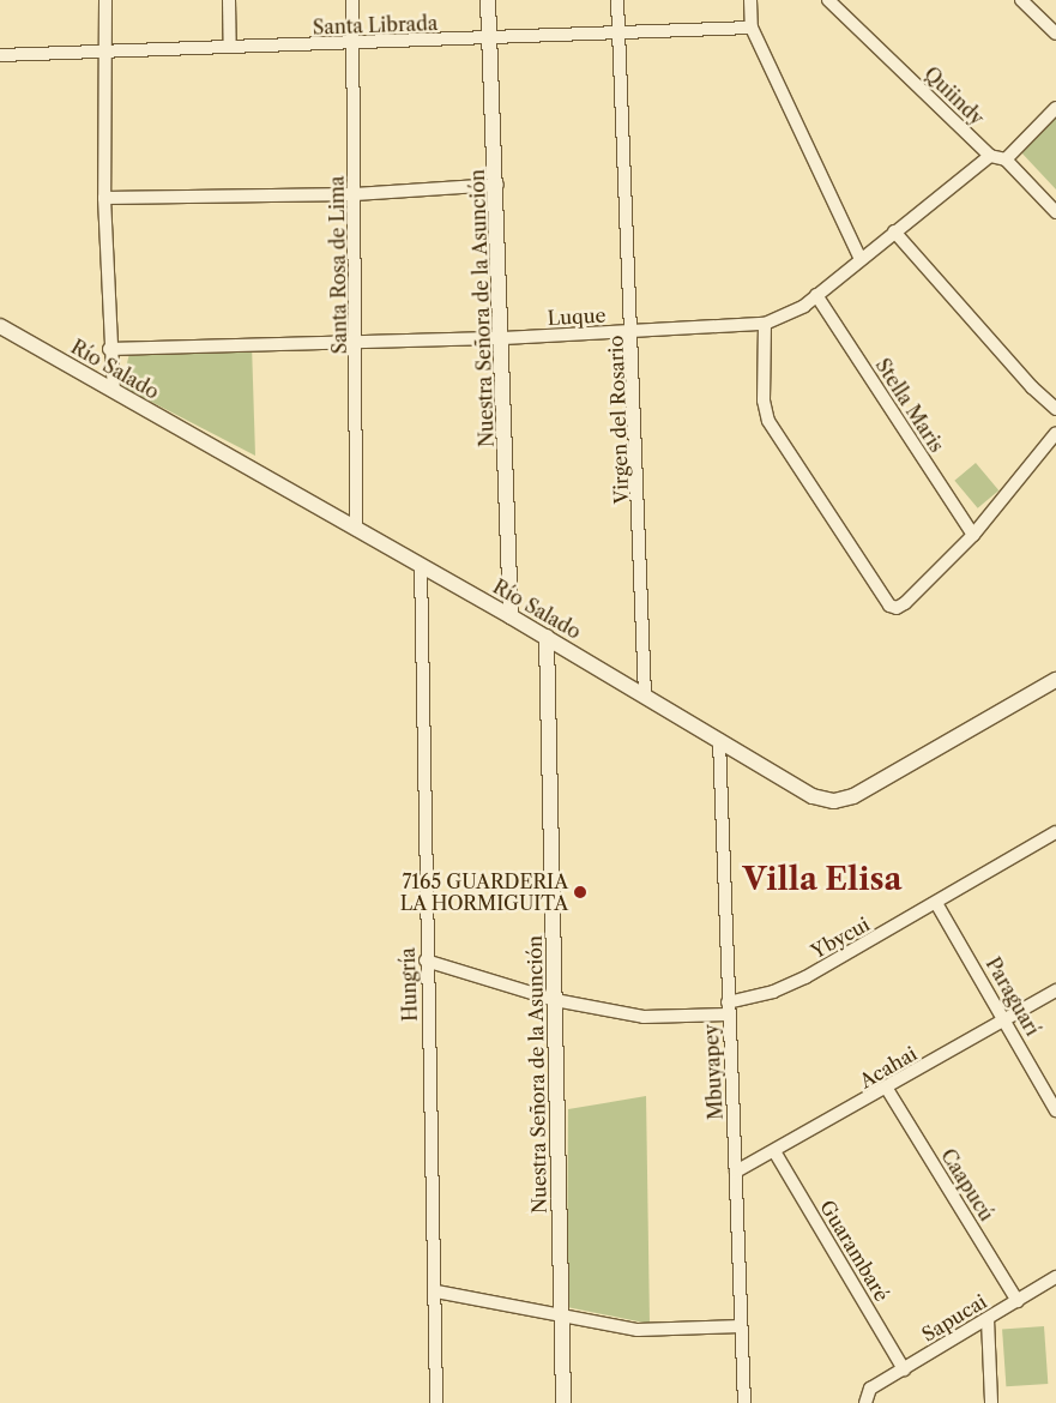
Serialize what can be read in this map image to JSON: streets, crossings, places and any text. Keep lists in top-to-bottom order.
{
  "streets": {
    "street": [
      "Santa Librada",
      "Quiindy",
      "Santa Rosa de Lima",
      "Nuestra Señora de la Asunción",
      "Luque",
      "Río Salado",
      "Stella Maris",
      "Virgen del Rosario",
      "Ybycui",
      "Hungría",
      "Paraguarí",
      "Acahai",
      "Mbuyapey",
      "Caapucú",
      "Guarambaré",
      "Sapucai"
    ]
  },
  "crossings": [
    ["Santa Librada", "Santa Rosa de Lima"],
    ["Santa Librada", "Nuestra Señora de la Asunción"],
    ["Santa Librada", "Virgen del Rosario"],
    ["Quiindy", "Luque"],
    ["Santa Rosa de Lima", "Luque"],
    ["Santa Rosa de Lima", "Río Salado"],
    ["Nuestra Señora de la Asunción", "Luque"],
    ["Nuestra Señora de la Asunción", "Río Salado"],
    ["Nuestra Señora de la Asunción", "Ybycui"],
    ["Luque", "Stella Maris"],
    ["Luque", "Virgen del Rosario"],
    ["Río Salado", "Virgen del Rosario"],
    ["Río Salado", "Hungría"],
    ["Río Salado", "Mbuyapey"],
    ["Ybycui", "Hungría"],
    ["Ybycui", "Paraguarí"],
    ["Ybycui", "Mbuyapey"],
    ["Paraguarí", "Acahai"],
    ["Acahai", "Mbuyapey"],
    ["Acahai", "Caapucú"],
    ["Acahai", "Guarambaré"],
    ["Caapucú", "Sapucai"],
    ["Guarambaré", "Sapucai"]
  ],
  "districts": ["Villa Elisa"],
  "places": ["7165 GUARDERIA LA HORMIGUITA"]
}
